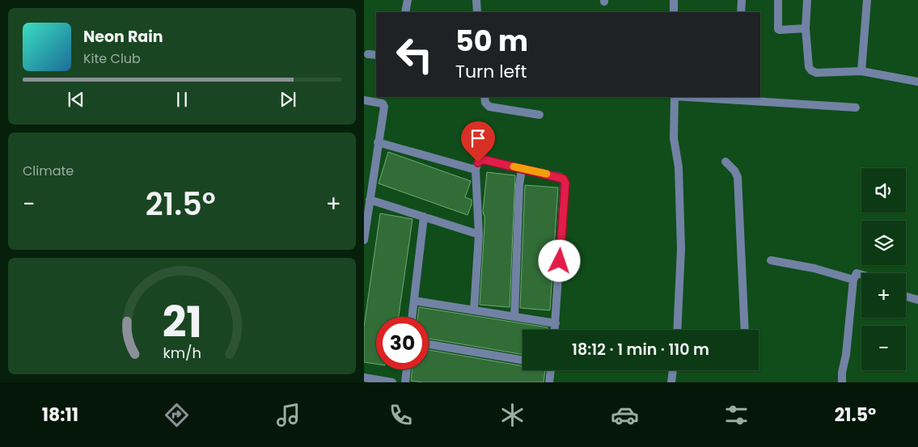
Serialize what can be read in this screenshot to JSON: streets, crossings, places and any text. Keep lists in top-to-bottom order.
{
  "page": {
    "turn": ["50 m", "Turn left"],
    "song": ["Neon Rain", "Kite Club"],
    "tile": "Climate",
    "map_buttons": ["+", "−"],
    "heat": ["−", "21.5°", "+"],
    "limit": "30",
    "trip": "18:12 · 1 min · 110 m",
    "tabs": ["18:11", "21.5°"],
    "gauge": ["21", "km/h"]
  }
}
